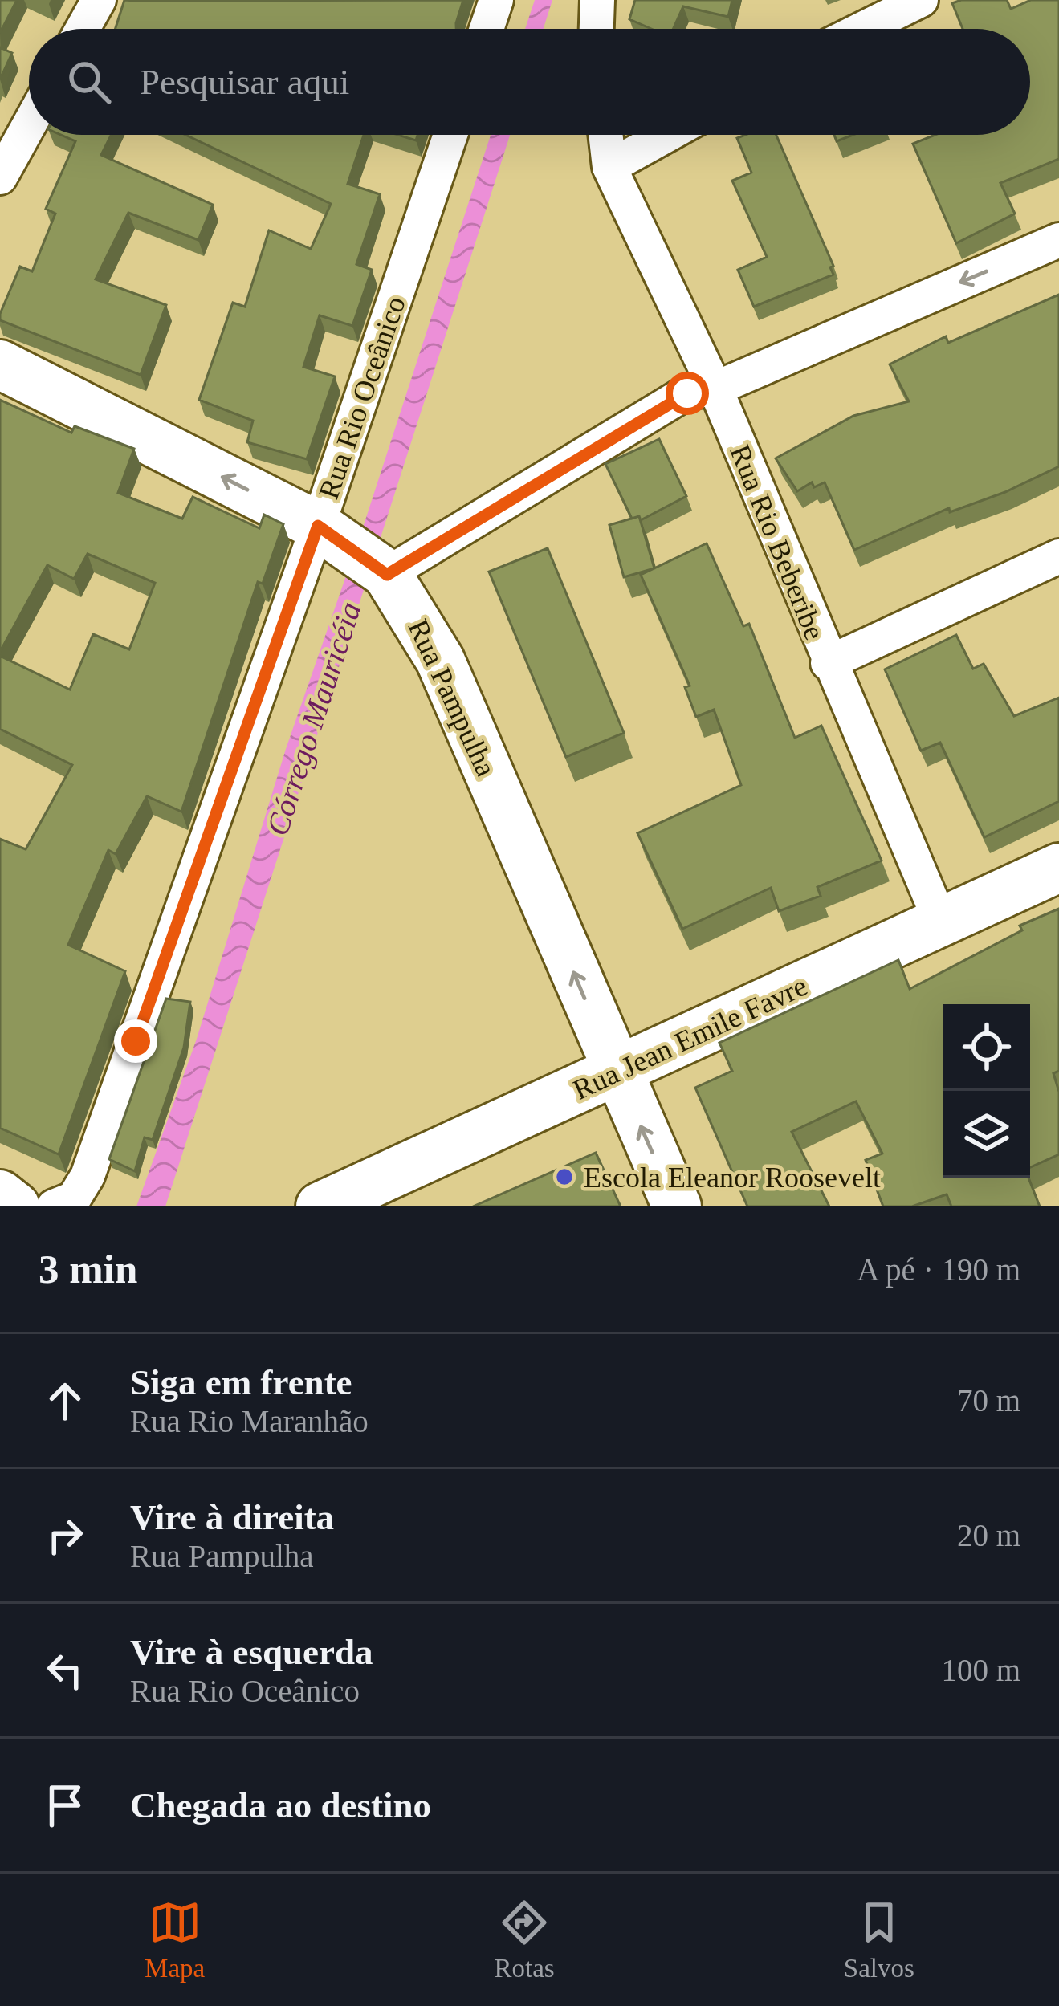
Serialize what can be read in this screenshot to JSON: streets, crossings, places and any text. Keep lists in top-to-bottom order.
{
  "streets": {
    "main road": ["Rua Pampulha", "Rua Jean Emile Favre"],
    "street": ["Rua Rio Oceânico", "Rua Rio Beberibe"]
  },
  "crossings": [
    ["Rua Rio Oceânico", "Rua Pampulha"],
    ["Rua Rio Beberibe", "Rua Jean Emile Favre"],
    ["Rua Pampulha", "Rua Jean Emile Favre"]
  ],
  "one_way": ["Rua Pampulha"],
  "water": ["Córrego Mauricéia"],
  "places": ["Escola Eleanor Roosevelt"],
  "page": {
    "search": "Pesquisar aqui",
    "heading": ["3 min", "A pé · 190 m"],
    "list": [
      ["Siga em frente", "Rua Rio Maranhão", "70 m"],
      ["Vire à direita", "Rua Pampulha", "20 m"],
      ["Vire à esquerda", "Rua Rio Oceânico", "100 m"],
      "Chegada ao destino"
    ],
    "nav": ["Mapa", "Rotas", "Salvos"]
  }
}
